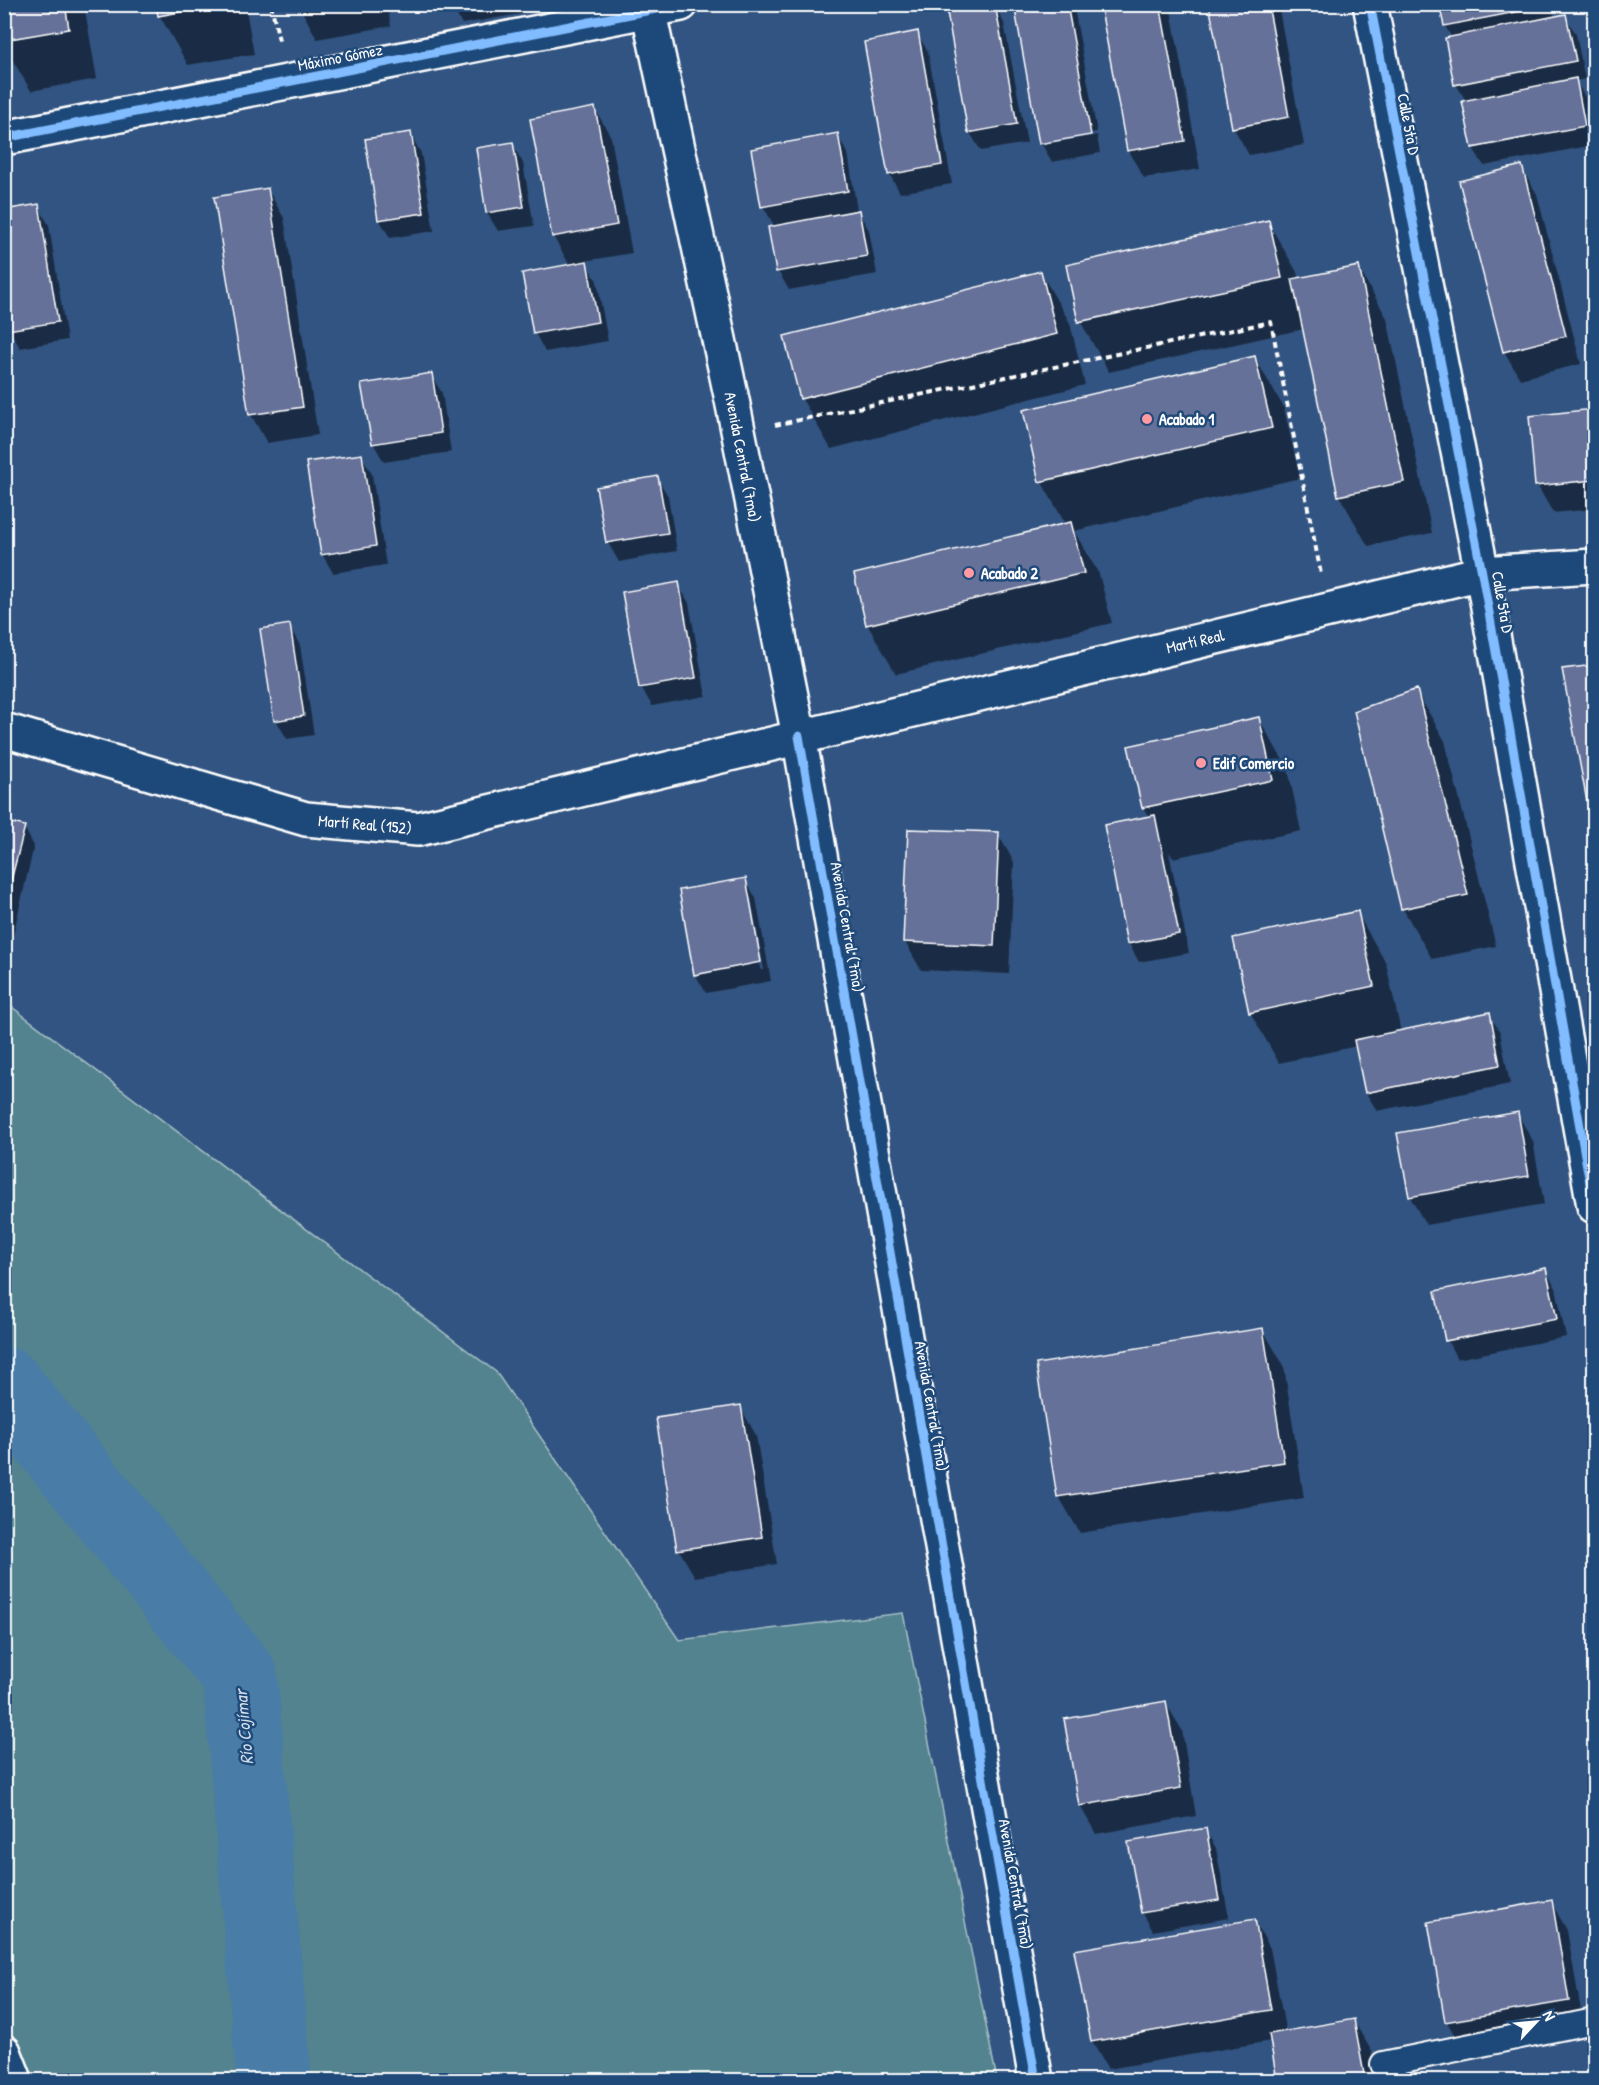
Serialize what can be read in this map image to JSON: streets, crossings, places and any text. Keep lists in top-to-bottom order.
{
  "streets": {
    "street": [
      "Máximo Gómez",
      "Calle 5ta D",
      "Avenida Central (7ma)",
      "Martí Real",
      "Martí Real (152)"
    ]
  },
  "crossings": [
    ["Máximo Gómez", "Avenida Central (7ma)"],
    ["Calle 5ta D", "Martí Real"],
    ["Avenida Central (7ma)", "Martí Real"],
    ["Avenida Central (7ma)", "Martí Real (152)"],
    ["Martí Real", "Martí Real (152)"]
  ],
  "water": ["Río Cojímar"],
  "places": ["Acabado 1", "Acabado 2", "Edif Comercio"],
  "north": "top right"
}
